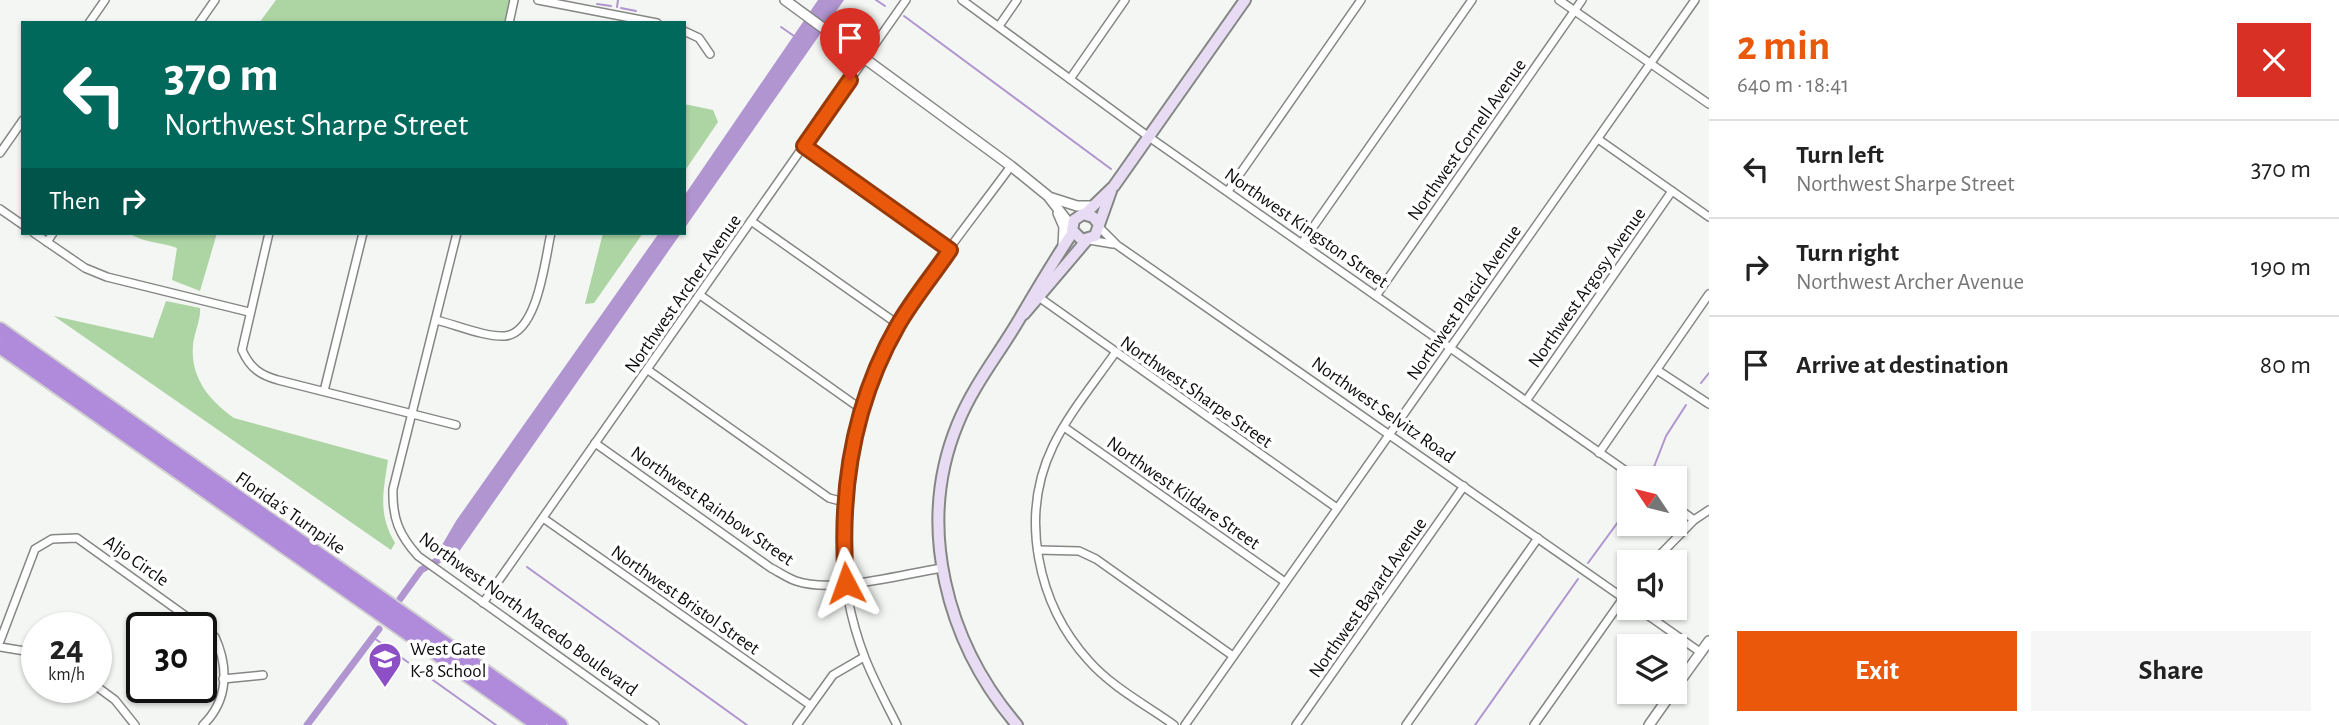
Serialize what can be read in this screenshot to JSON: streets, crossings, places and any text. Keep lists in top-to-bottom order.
{
  "streets": {
    "highway": ["Florida's Turnpike"],
    "street": [
      "Northwest Cornell Avenue",
      "Northwest Kingston Street",
      "Northwest Argosy Avenue",
      "Northwest Archer Avenue",
      "Northwest Placid Avenue",
      "Northwest Sharpe Street",
      "Northwest Selvitz Road",
      "Northwest Kildare Street",
      "Northwest Rainbow Street",
      "Aljo Circle",
      "Northwest Bayard Avenue",
      "Northwest Bristol Street",
      "Northwest North Macedo Boulevard"
    ]
  },
  "crossings": [
    ["Northwest Cornell Avenue", "Northwest Kingston Street"],
    ["Northwest Kingston Street", "Northwest Argosy Avenue"],
    ["Northwest Kingston Street", "Northwest Placid Avenue"],
    ["Northwest Archer Avenue", "Northwest Rainbow Street"],
    ["Northwest Archer Avenue", "Northwest Bristol Street"],
    ["Northwest Archer Avenue", "Northwest North Macedo Boulevard"],
    ["Northwest Placid Avenue", "Northwest Sharpe Street"],
    ["Northwest Placid Avenue", "Northwest Selvitz Road"],
    ["Northwest Placid Avenue", "Northwest Kildare Street"],
    ["Northwest Selvitz Road", "Northwest Bayard Avenue"]
  ],
  "places": {
    "school or university": ["West Gate K-8 School"]
  },
  "north": "top left",
  "page": {
    "heading": ["2 min", "640 m · 18:41"],
    "turn": ["370 m", "Northwest Sharpe Street"],
    "list": [
      {
        "name": "Turn left",
        "note": "Northwest Sharpe Street",
        "value": "370 m"
      },
      {
        "name": "Turn right",
        "note": "Northwest Archer Avenue",
        "value": "190 m"
      },
      {
        "name": "Arrive at destination",
        "value": "80 m"
      }
    ],
    "then": "Then",
    "speed": "24 km/h",
    "limit": "30",
    "buttons": ["Exit", "Share"]
  }
}
